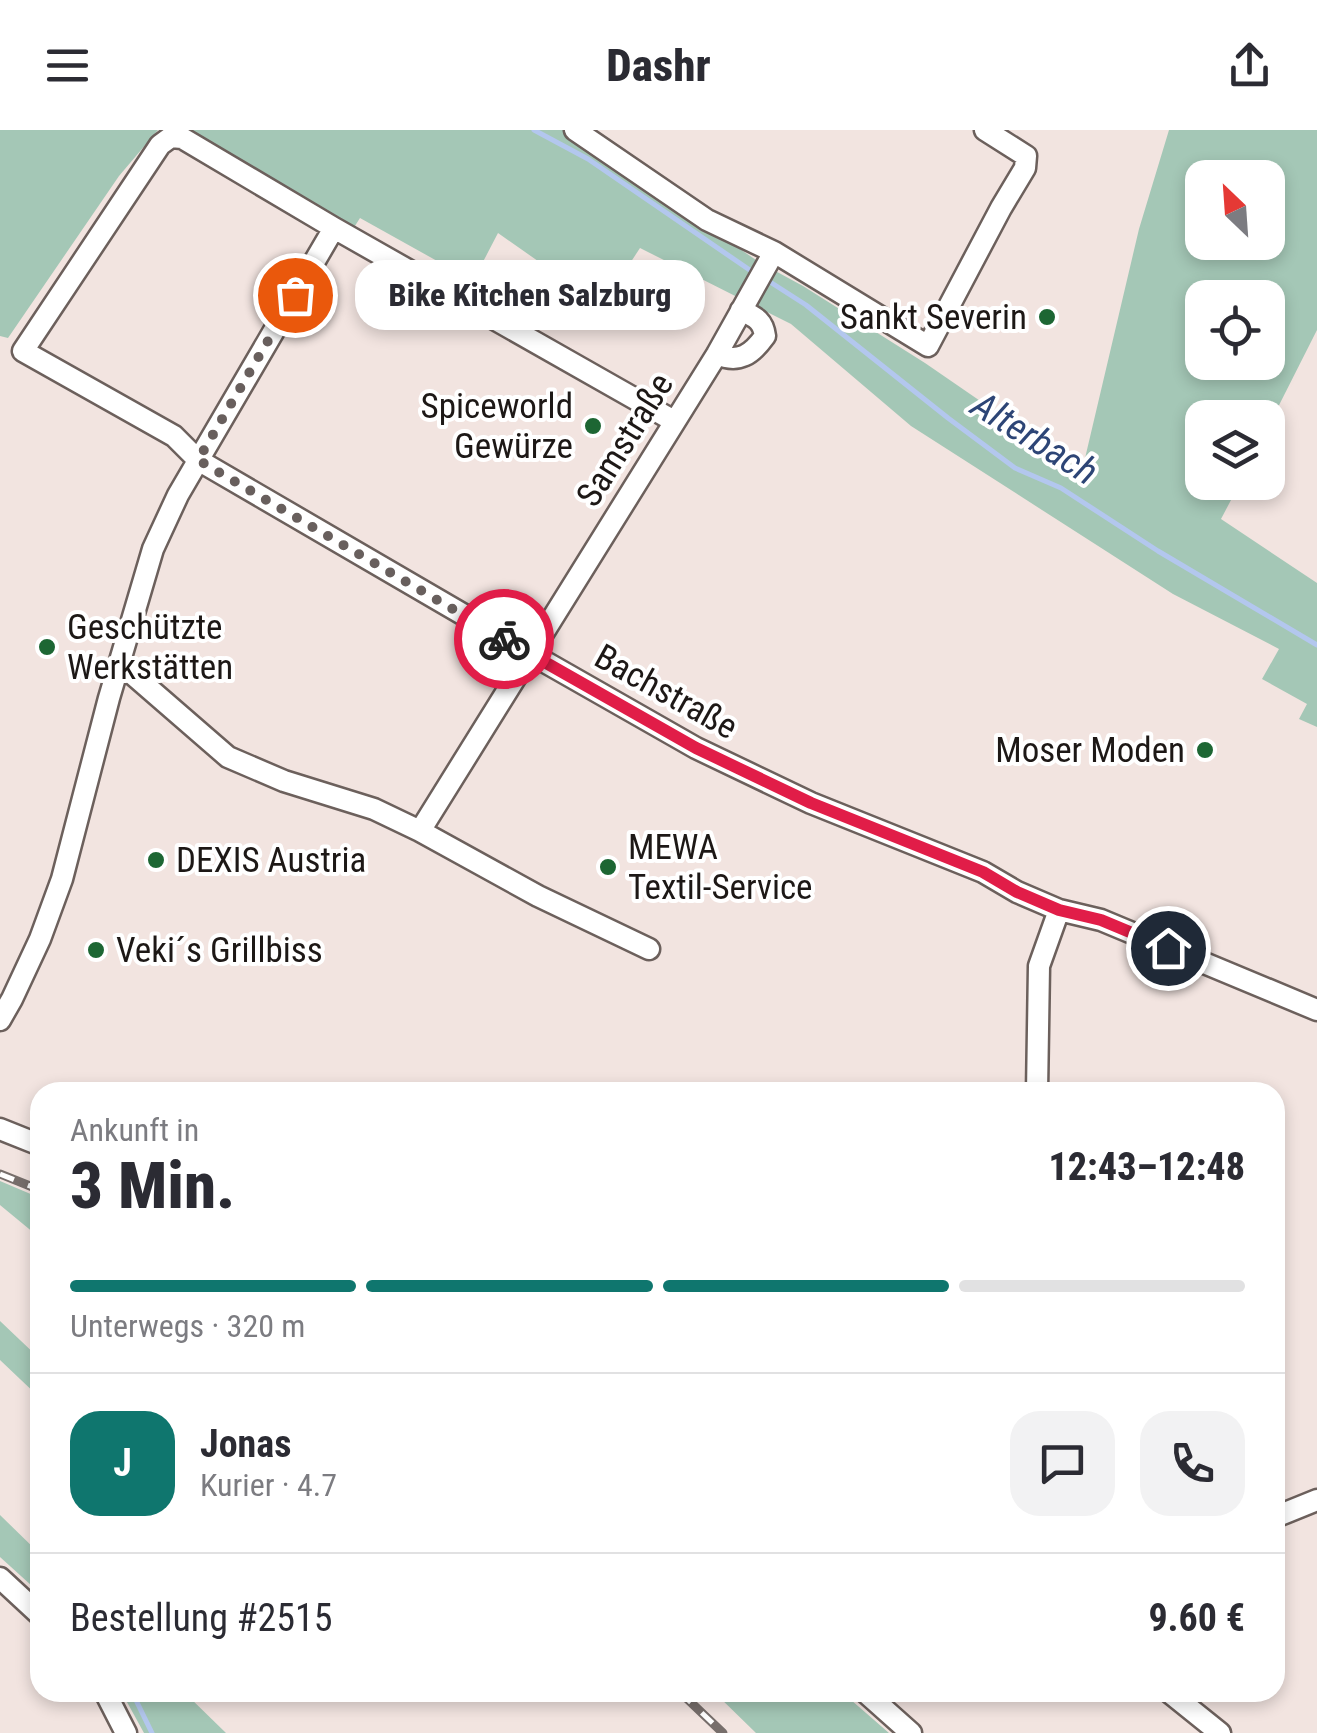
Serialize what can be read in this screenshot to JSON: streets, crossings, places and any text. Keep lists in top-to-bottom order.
{
  "streets": {
    "street": ["Samstraße", "Bachstraße"]
  },
  "crossings": [
    ["Samstraße", "Bachstraße"]
  ],
  "water": ["Alterbach"],
  "places": [
    "Bike Kitchen Salzburg",
    "Sankt Severin",
    "Spiceworld Gewürze",
    "Geschützte Werkstätten",
    "Moser Moden",
    "DEXIS Austria",
    "MEWA Textil-Service",
    "Veki´s Grillbiss"
  ],
  "north": "top left",
  "page": {
    "header": "Dashr",
    "bubble": "Bike Kitchen Salzburg",
    "heading": ["3 Min.", "Ankunft in", "12:43–12:48"],
    "panel": [
      "Jonas",
      "Kurier · 4.7",
      "Bestellung #2515",
      "9.60 €"
    ],
    "bar": "Unterwegs · 320 m",
    "round": "J"
  }
}
